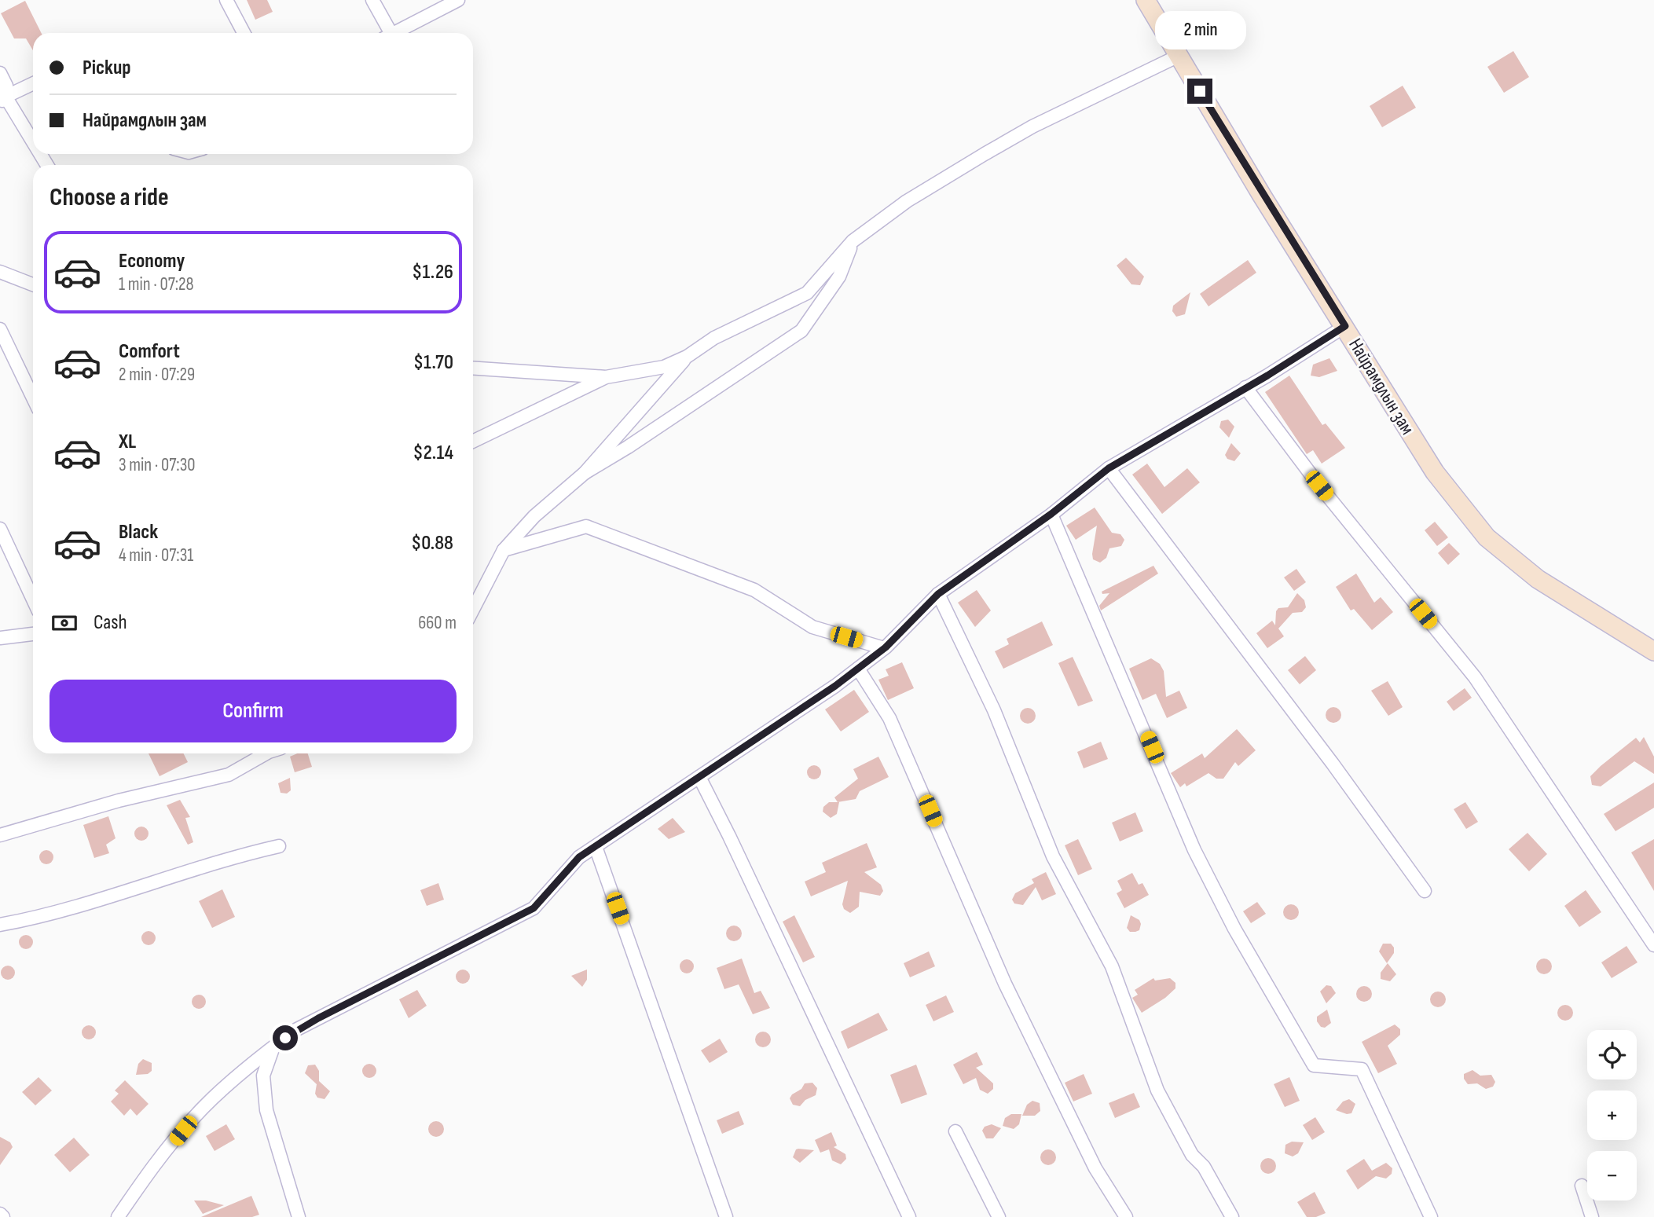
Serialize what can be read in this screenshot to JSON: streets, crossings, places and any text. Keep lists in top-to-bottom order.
{
  "streets": {
    "main road": ["Найрамдлын зам"]
  },
  "page": {
    "bubble": "2 min",
    "banner": ["Pickup", "Найрамдлын зам"],
    "heading": "Choose a ride",
    "list": [
      {
        "name": "Economy",
        "note": "1 min · 07:28",
        "value": "$1.26"
      },
      {
        "name": "Comfort",
        "note": "2 min · 07:29",
        "value": "$1.70"
      },
      {
        "name": "XL",
        "note": "3 min · 07:30",
        "value": "$2.14"
      },
      {
        "name": "Black",
        "note": "4 min · 07:31",
        "value": "$0.88"
      }
    ],
    "pay": ["Cash", "660 m"],
    "buttons": "Confirm",
    "map_buttons": ["+", "−"]
  }
}
